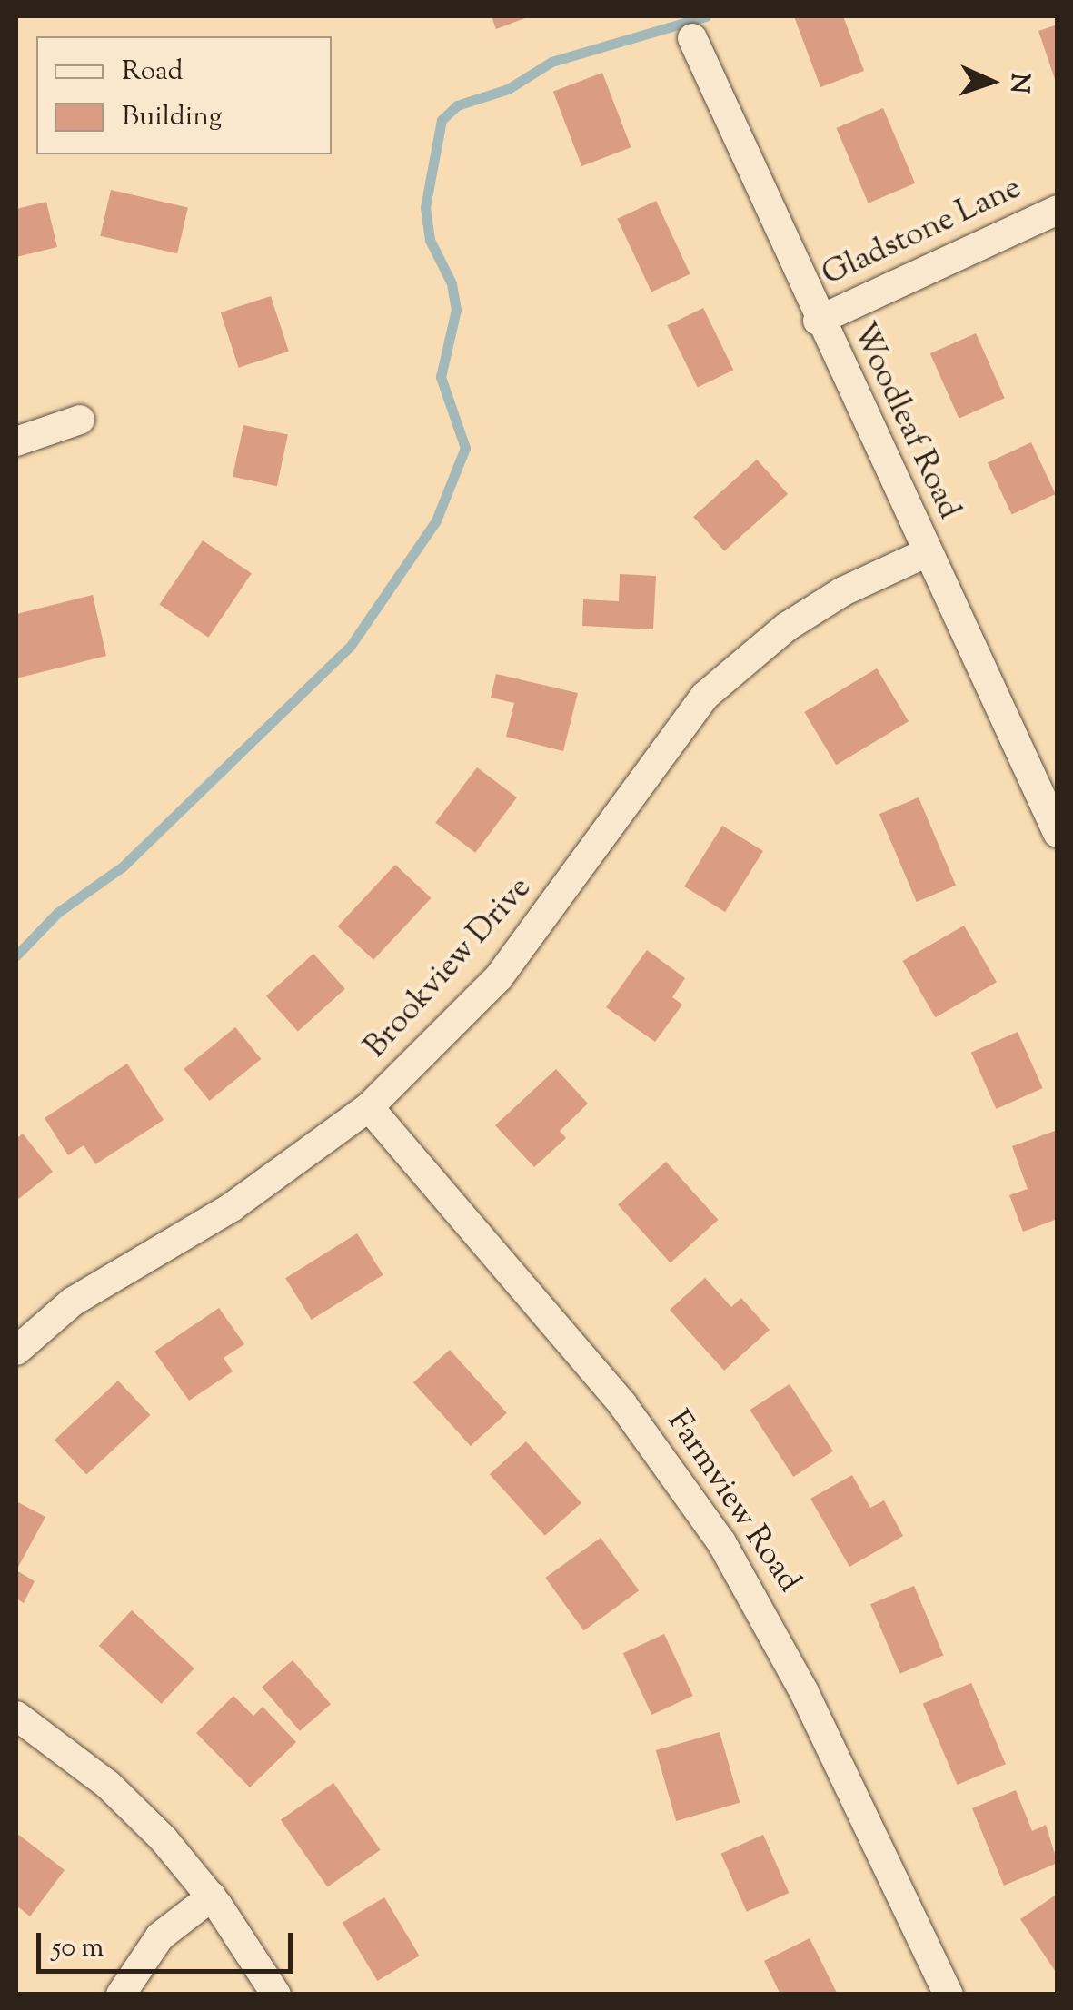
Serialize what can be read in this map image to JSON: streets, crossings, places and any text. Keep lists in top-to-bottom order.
{
  "streets": {
    "street": [
      "Gladstone Lane",
      "Woodleaf Road",
      "Brookview Drive",
      "Farmview Road"
    ]
  },
  "crossings": [
    ["Gladstone Lane", "Woodleaf Road"],
    ["Woodleaf Road", "Brookview Drive"],
    ["Brookview Drive", "Farmview Road"]
  ],
  "legend": ["Road", "Building"],
  "scale_bar": "50 m",
  "north": "right"
}
